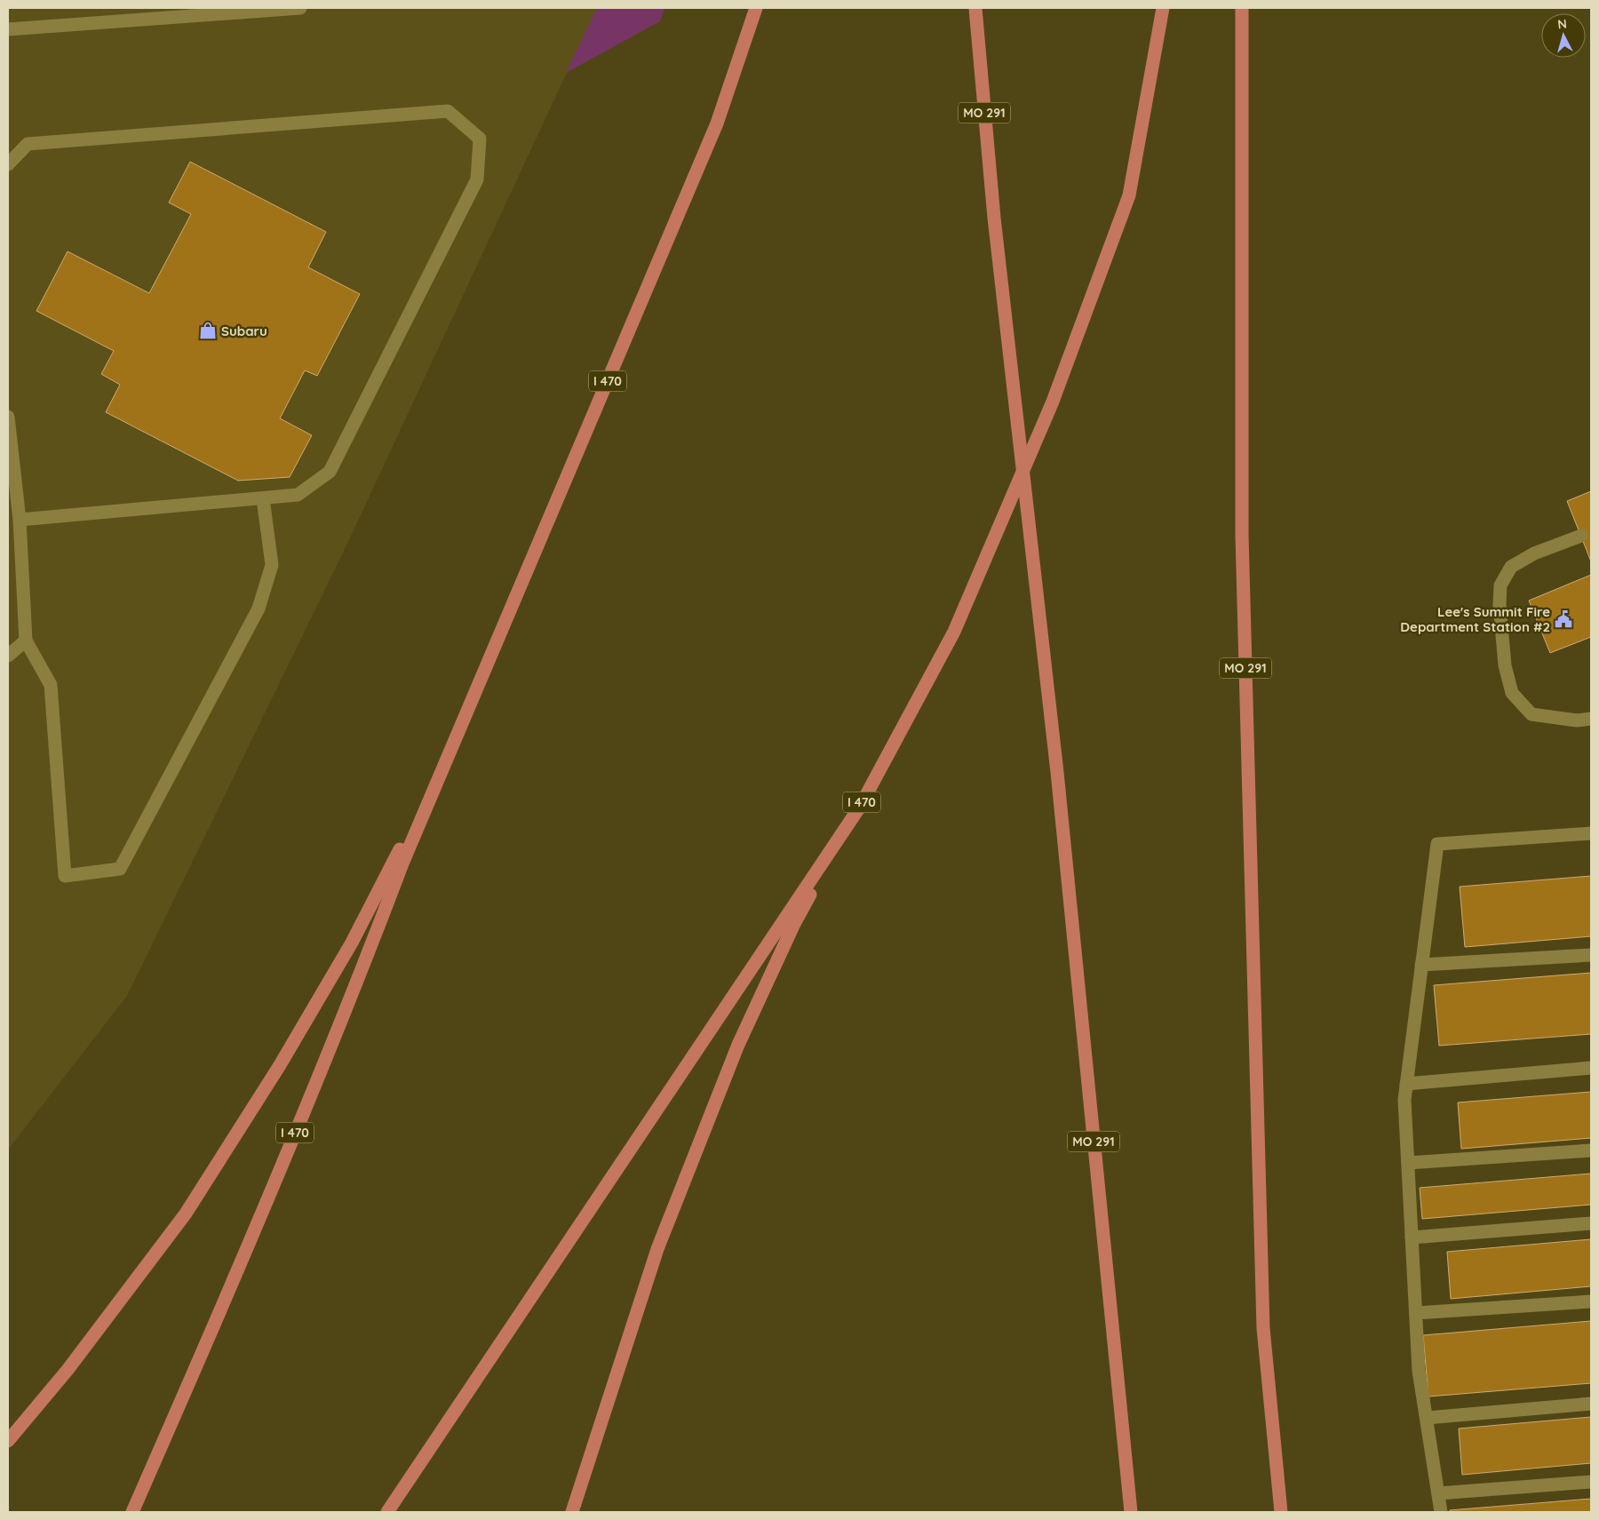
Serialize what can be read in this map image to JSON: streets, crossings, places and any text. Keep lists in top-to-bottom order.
{
  "streets": {
    "highway": ["MO 291", "I 470"]
  },
  "places": {
    "shop": ["Subaru"],
    "public building": ["Lee's Summit Fire Department Station #2"]
  },
  "north": "top"
}
